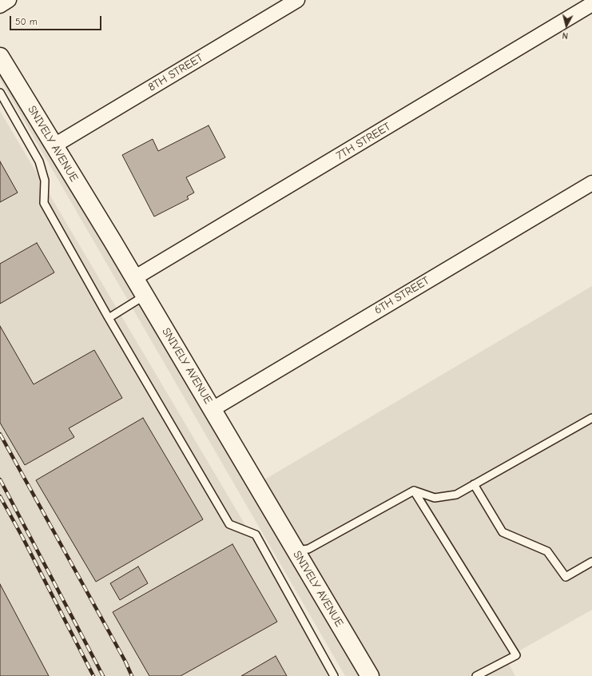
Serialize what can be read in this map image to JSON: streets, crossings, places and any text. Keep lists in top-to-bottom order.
{
  "streets": {
    "main road": ["SNIVELY AVENUE"],
    "street": ["8TH STREET", "7TH STREET", "6TH STREET"]
  },
  "crossings": [
    ["8TH STREET", "SNIVELY AVENUE"],
    ["7TH STREET", "SNIVELY AVENUE"],
    ["SNIVELY AVENUE", "6TH STREET"]
  ],
  "scale_bar": "50 m",
  "north": "bottom"
}
